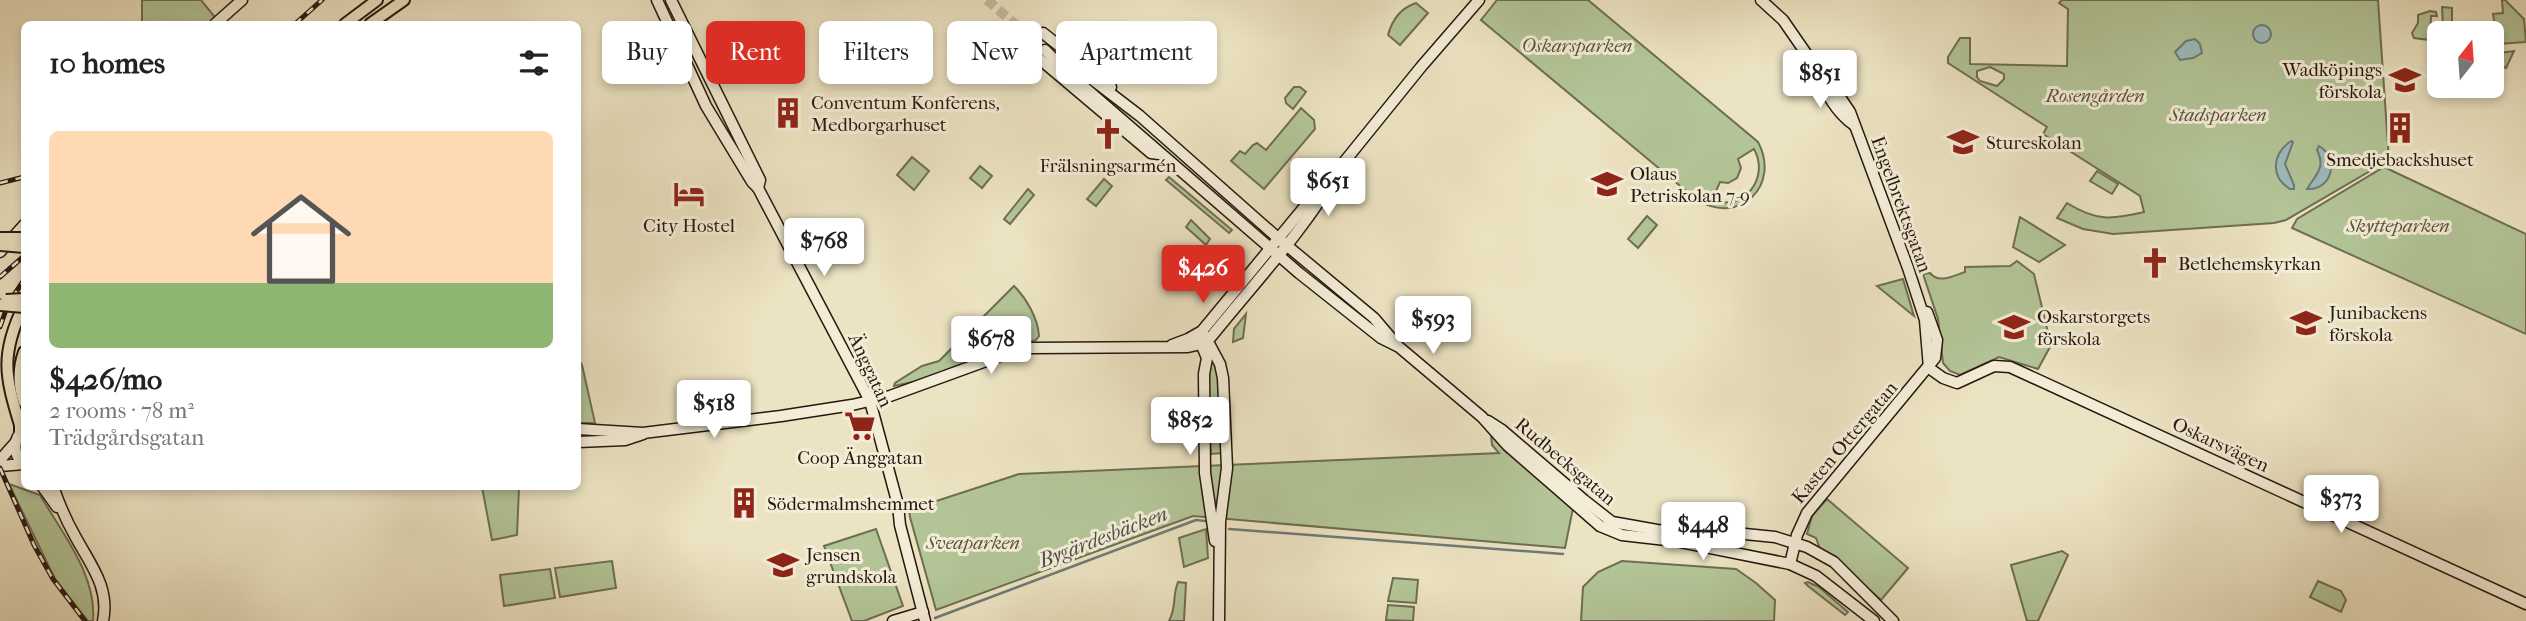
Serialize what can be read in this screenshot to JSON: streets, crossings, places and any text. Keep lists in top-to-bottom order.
{
  "streets": {
    "main road": [
      "Engelbrektsgatan",
      "Änggatan",
      "Kasten Ottergatan",
      "Oskarsvägen",
      "Rudbecksgatan"
    ]
  },
  "crossings": [
    ["Engelbrektsgatan", "Kasten Ottergatan"],
    ["Engelbrektsgatan", "Oskarsvägen"],
    ["Kasten Ottergatan", "Oskarsvägen"],
    ["Kasten Ottergatan", "Rudbecksgatan"]
  ],
  "water": ["Bygärdesbäcken"],
  "parks": [
    "Oskarsparken",
    "Rosengården",
    "Stadsparken",
    "Skytteparken",
    "Sveaparken"
  ],
  "places": {
    "school or university": [
      "Wadköpings förskola",
      "Stureskolan",
      "Olaus Petriskolan 7-9",
      "Junibackens förskola",
      "Oskarstorgets förskola",
      "Jensen grundskola"
    ],
    "building": ["Conventum Konferens, Medborgarhuset", "Smedjebackshuset", "Södermalmshemmet"],
    "church": ["Frälsningsarmén", "Betlehemskyrkan"],
    "hotel": ["City Hostel"],
    "supermarket": ["Coop Änggatan"]
  },
  "north": "top",
  "page": {
    "chip": [
      "Buy",
      "Rent",
      "Filters",
      "New",
      "Apartment"
    ],
    "heading": "10 homes",
    "price": [
      "$851",
      "$651",
      "$768",
      "$426",
      "$593",
      "$678",
      "$518",
      "$852",
      "$373",
      "$448"
    ],
    "list": [
      {
        "name": "$426/mo",
        "note": "2 rooms · 78 m² · Trädgårdsgatan"
      }
    ]
  }
}
